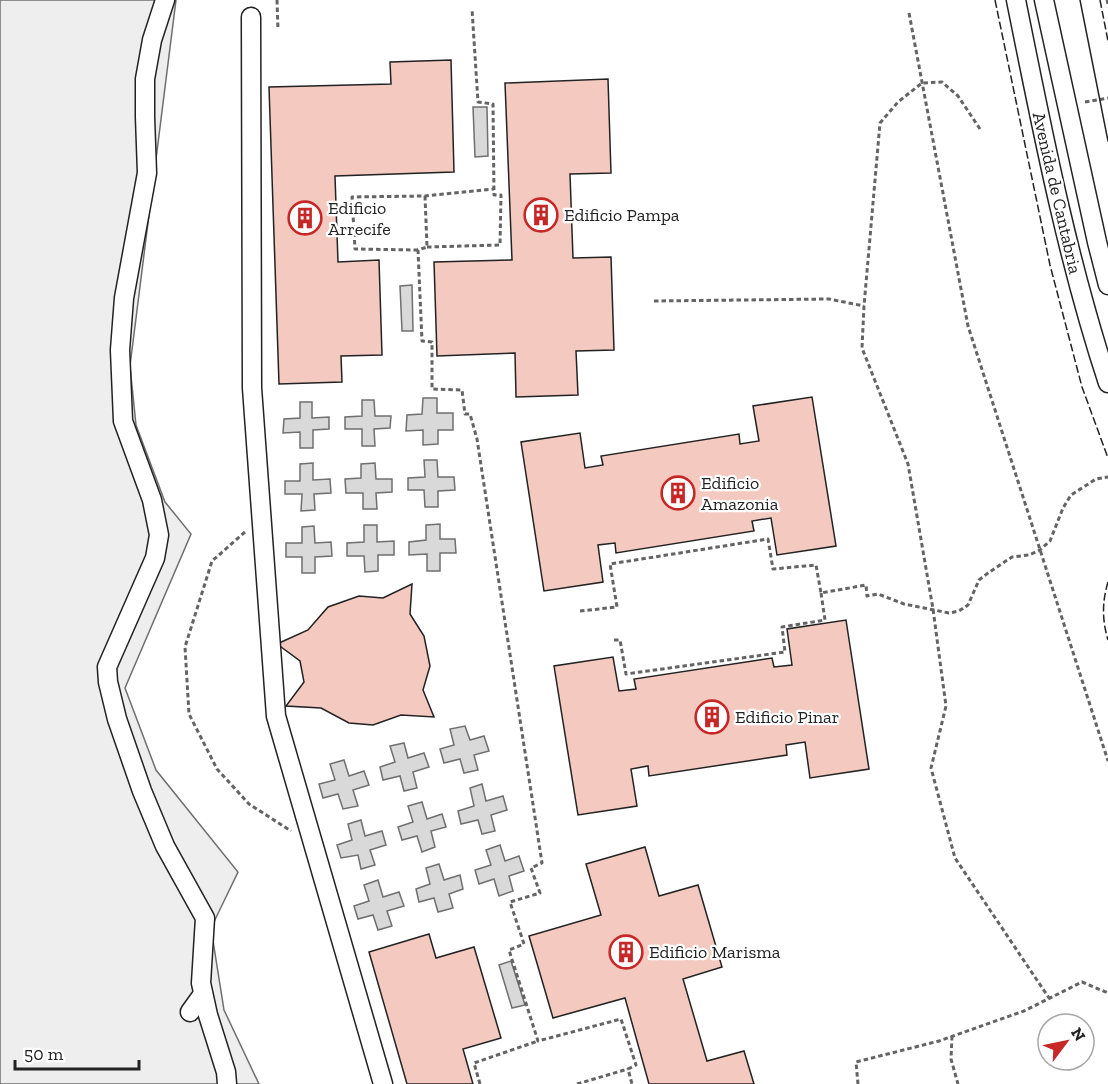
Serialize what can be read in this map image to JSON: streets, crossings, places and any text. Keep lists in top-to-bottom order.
{
  "streets": {
    "street": ["Avenida de Cantabria"]
  },
  "places": {
    "building": [
      "Edificio Pampa",
      "Edificio Arrecife",
      "Edificio Amazonia",
      "Edificio Pinar",
      "Edificio Marisma"
    ]
  },
  "scale_bar": "50 m",
  "north": "top right"
}
